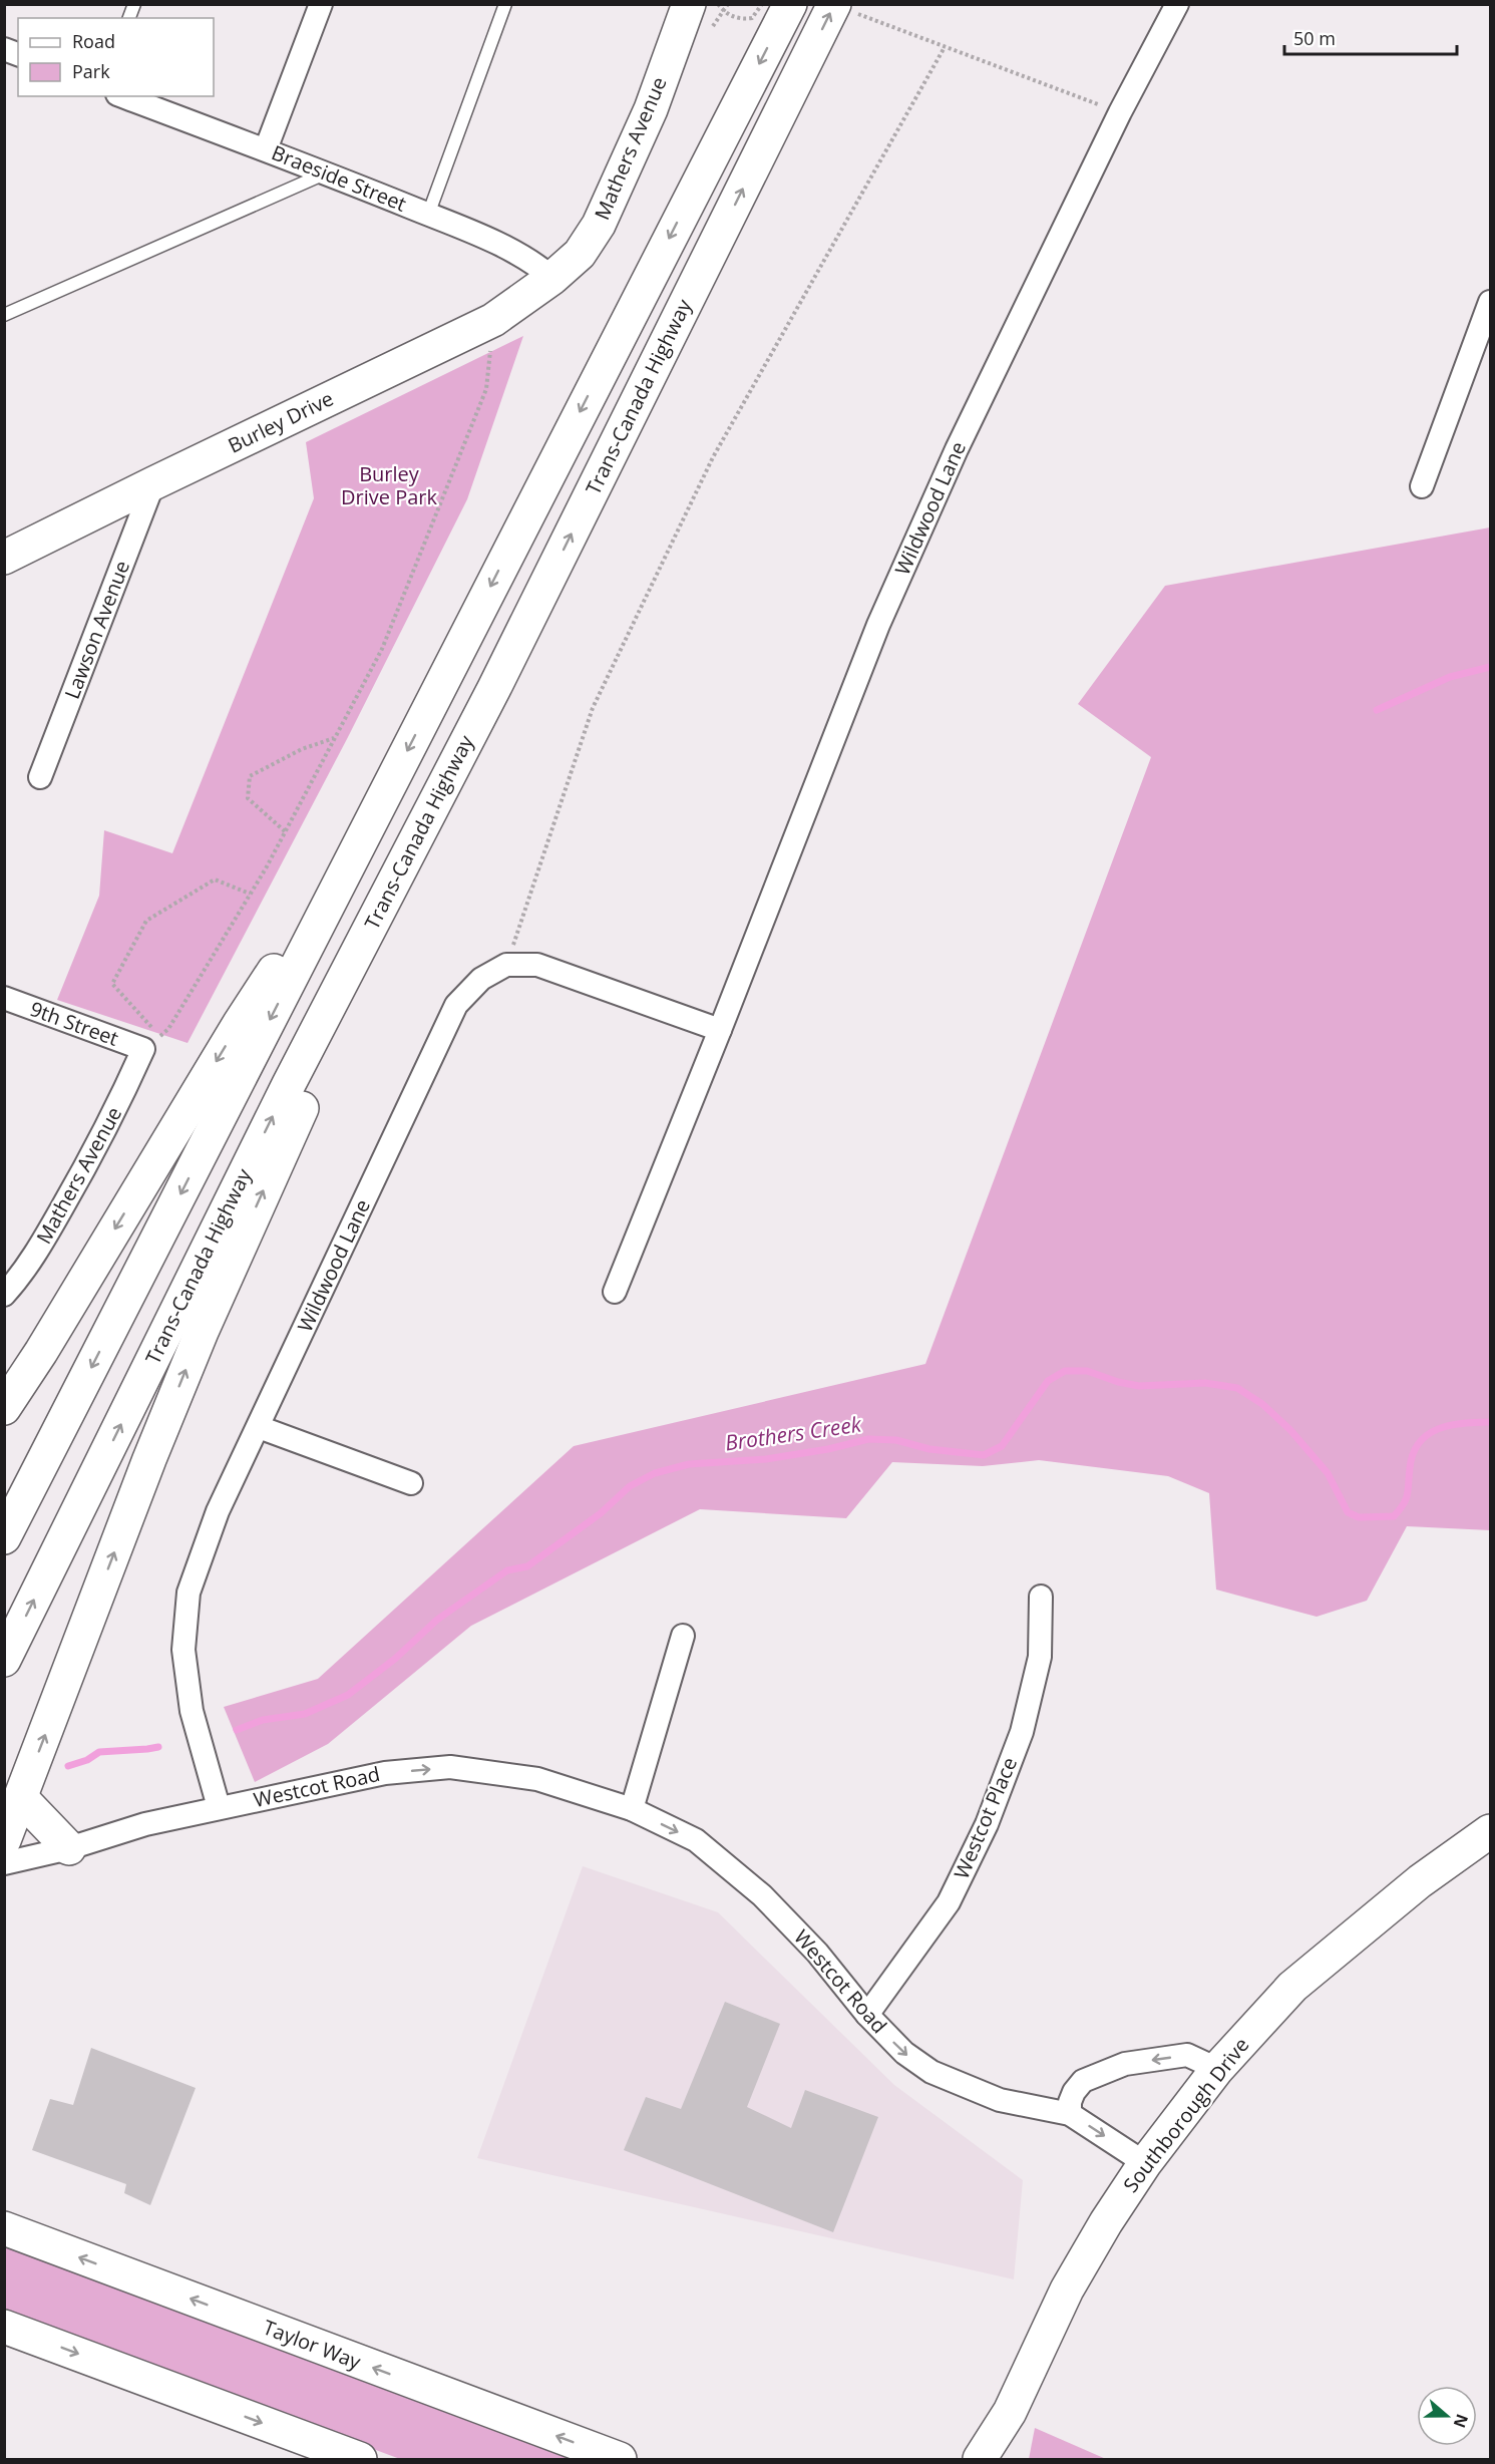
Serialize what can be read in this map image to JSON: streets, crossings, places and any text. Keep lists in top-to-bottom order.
{
  "streets": {
    "main road": [
      "Mathers Avenue",
      "Trans-Canada Highway",
      "Burley Drive",
      "Southborough Drive",
      "Taylor Way"
    ],
    "street": [
      "Braeside Street",
      "Wildwood Lane",
      "Lawson Avenue",
      "9th Street",
      "Westcot Road",
      "Westcot Place"
    ]
  },
  "crossings": [
    ["Mathers Avenue", "Braeside Street"],
    ["Mathers Avenue", "Burley Drive"],
    ["Mathers Avenue", "9th Street"],
    ["Braeside Street", "Burley Drive"],
    ["Burley Drive", "Lawson Avenue"],
    ["Wildwood Lane", "Westcot Road"],
    ["Westcot Road", "Westcot Place"],
    ["Westcot Road", "Southborough Drive"]
  ],
  "one_way": ["Westcot Road"],
  "water": ["Brothers Creek"],
  "parks": ["Burley Drive Park"],
  "legend": ["Road", "Park"],
  "scale_bar": "50 m",
  "north": "right"
}
